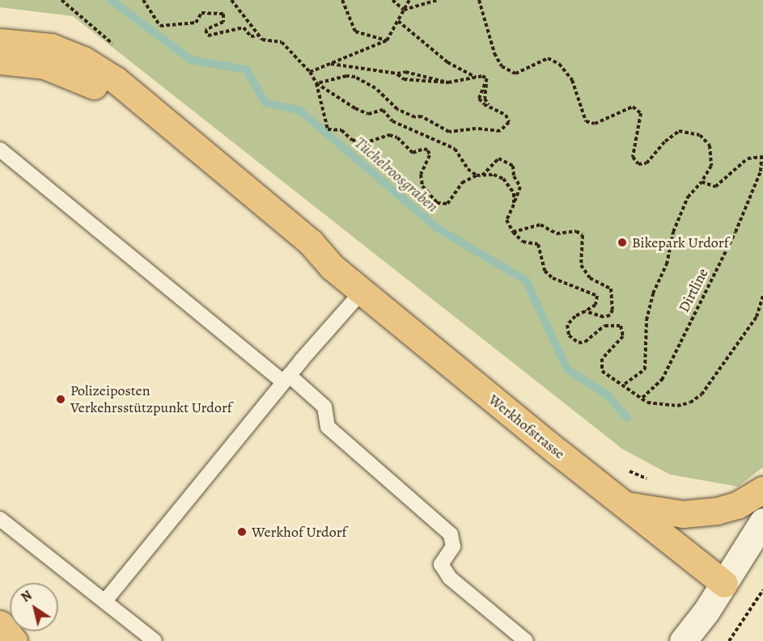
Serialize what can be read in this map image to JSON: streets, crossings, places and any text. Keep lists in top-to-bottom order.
{
  "streets": {
    "main road": ["Werkhofstrasse"],
    "path": ["Dirtline"]
  },
  "water": ["Tüchelroosgraben"],
  "places": ["Bikepark Urdorf", "Polizeiposten Verkehrsstützpunkt Urdorf", "Werkhof Urdorf"],
  "north": "top left"
}
